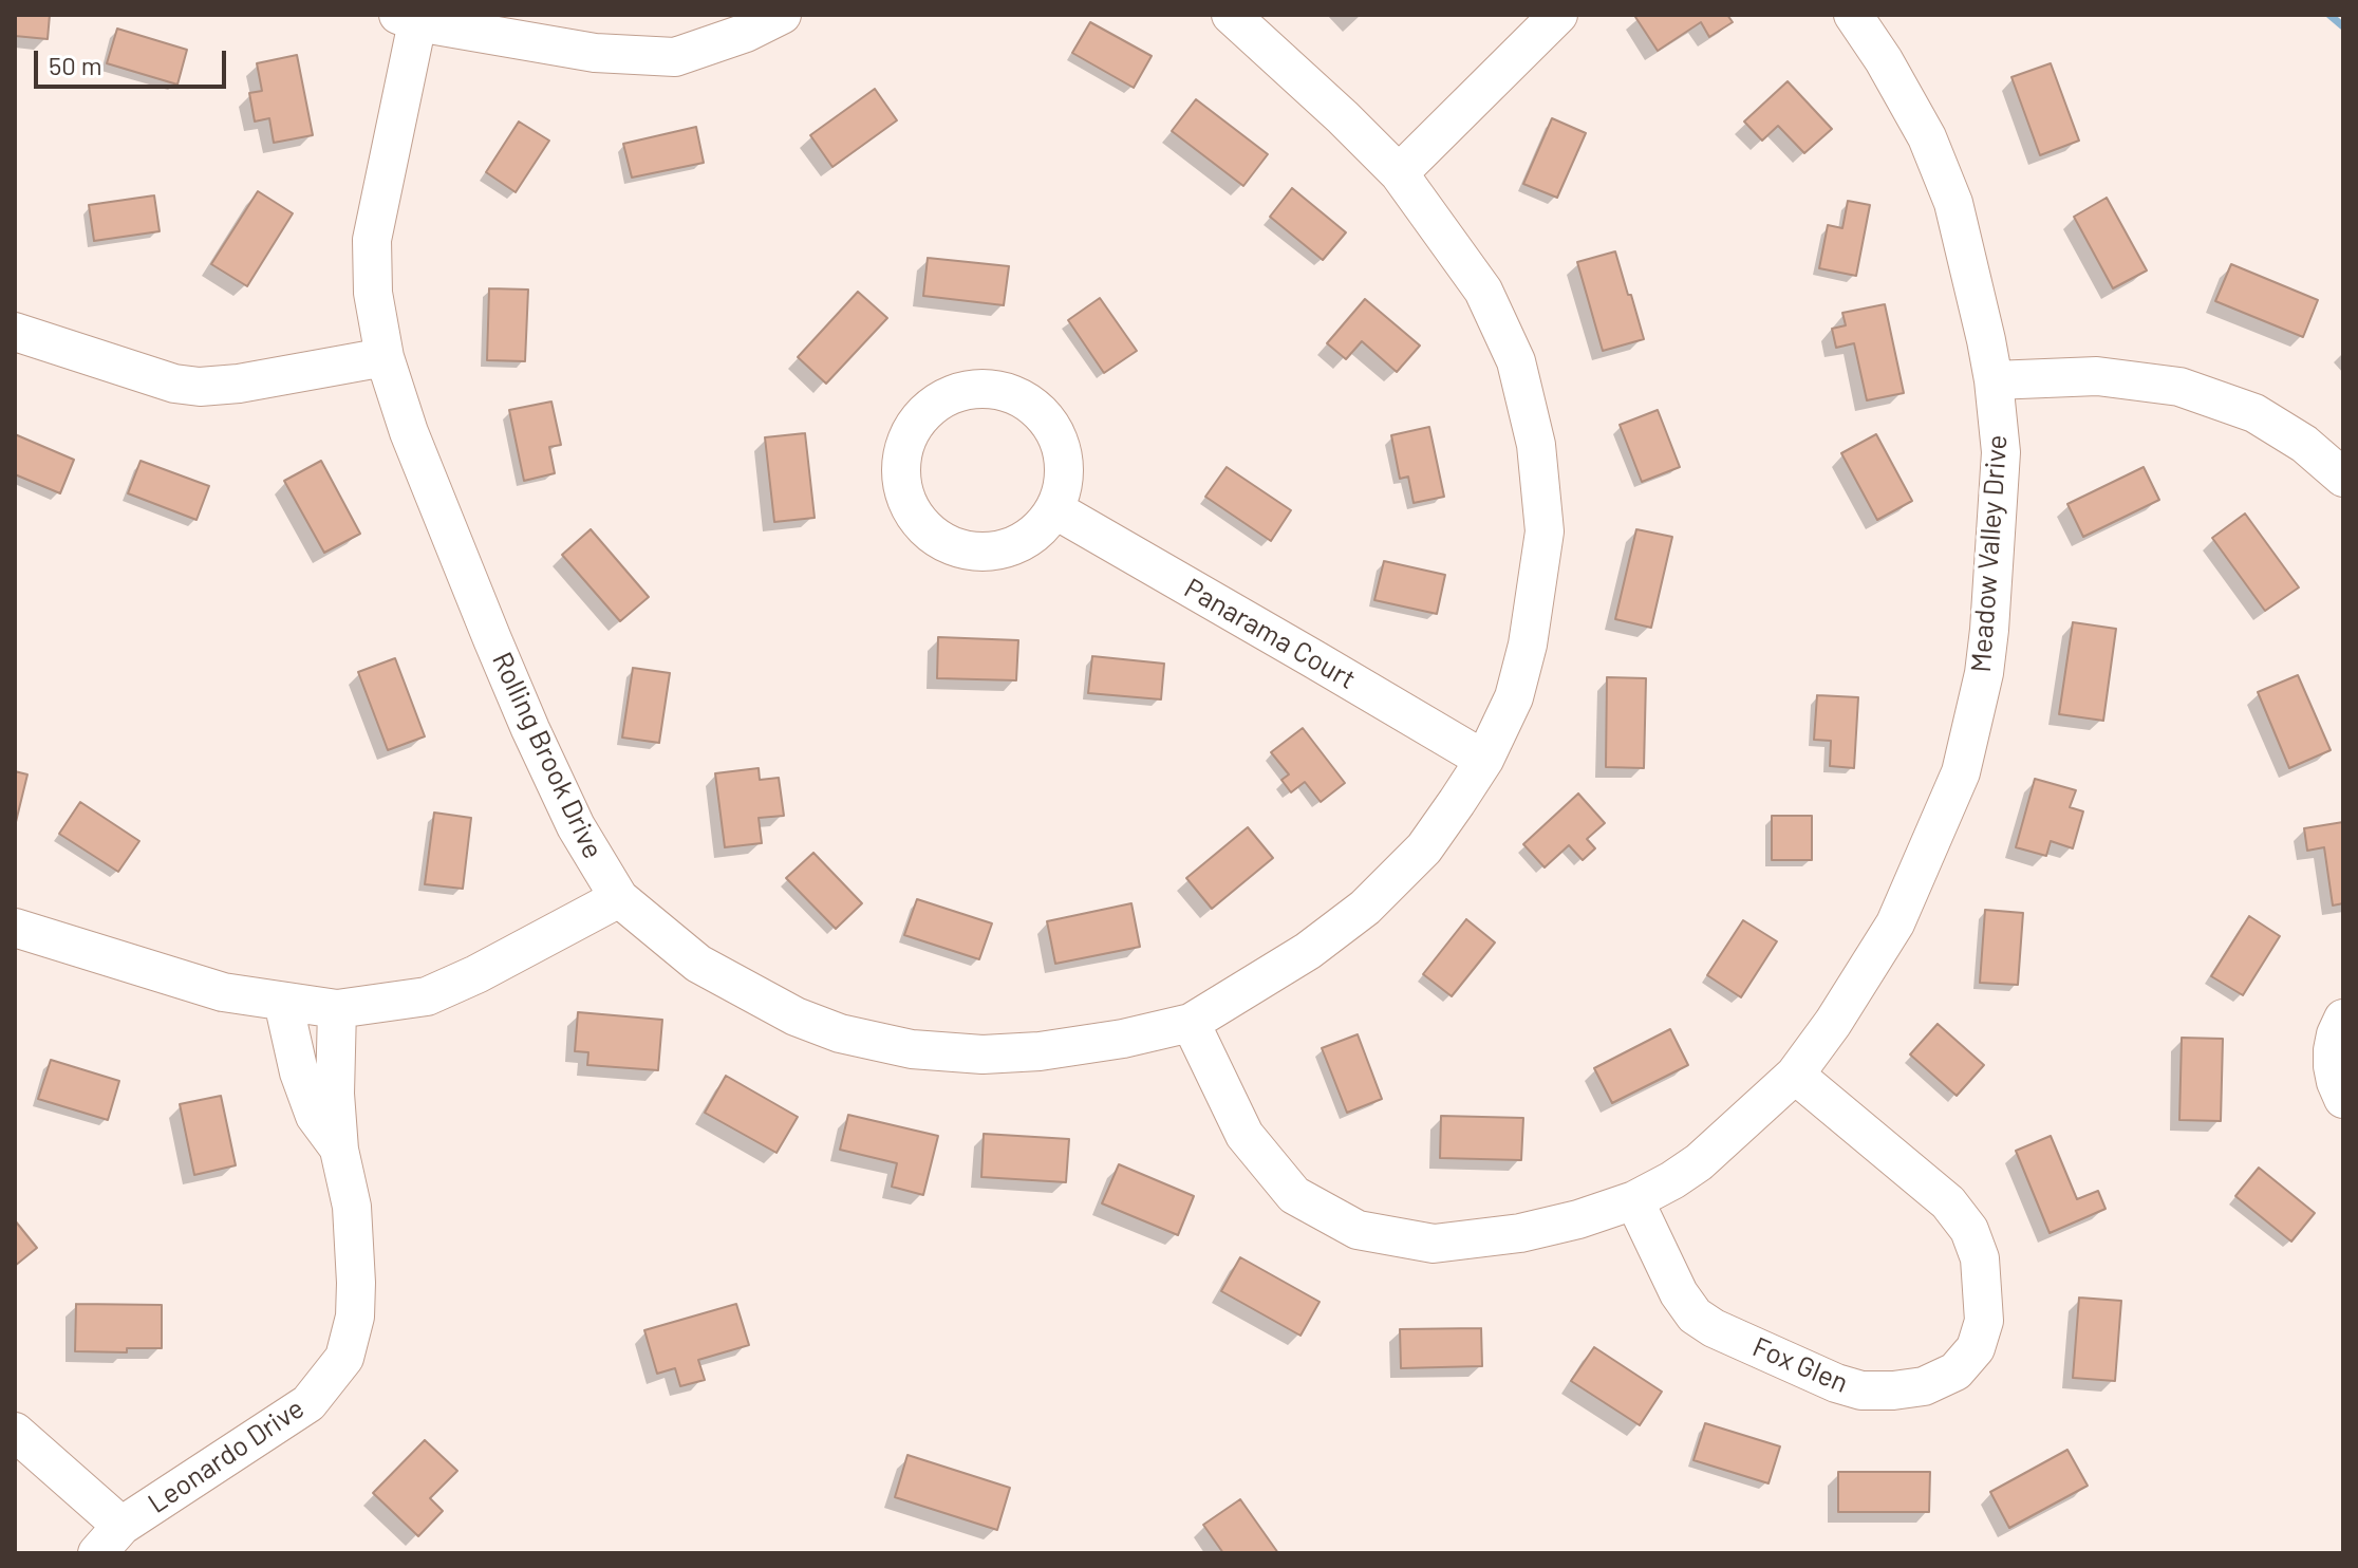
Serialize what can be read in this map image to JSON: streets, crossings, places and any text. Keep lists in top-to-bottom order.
{
  "streets": {
    "street": [
      "Meadow Valley Drive",
      "Panarama Court",
      "Rolling Brook Drive",
      "Fox Glen",
      "Leonardo Drive"
    ]
  },
  "crossings": [
    ["Meadow Valley Drive", "Rolling Brook Drive"],
    ["Meadow Valley Drive", "Fox Glen"],
    ["Panarama Court", "Rolling Brook Drive"]
  ],
  "scale_bar": "50 m"
}
